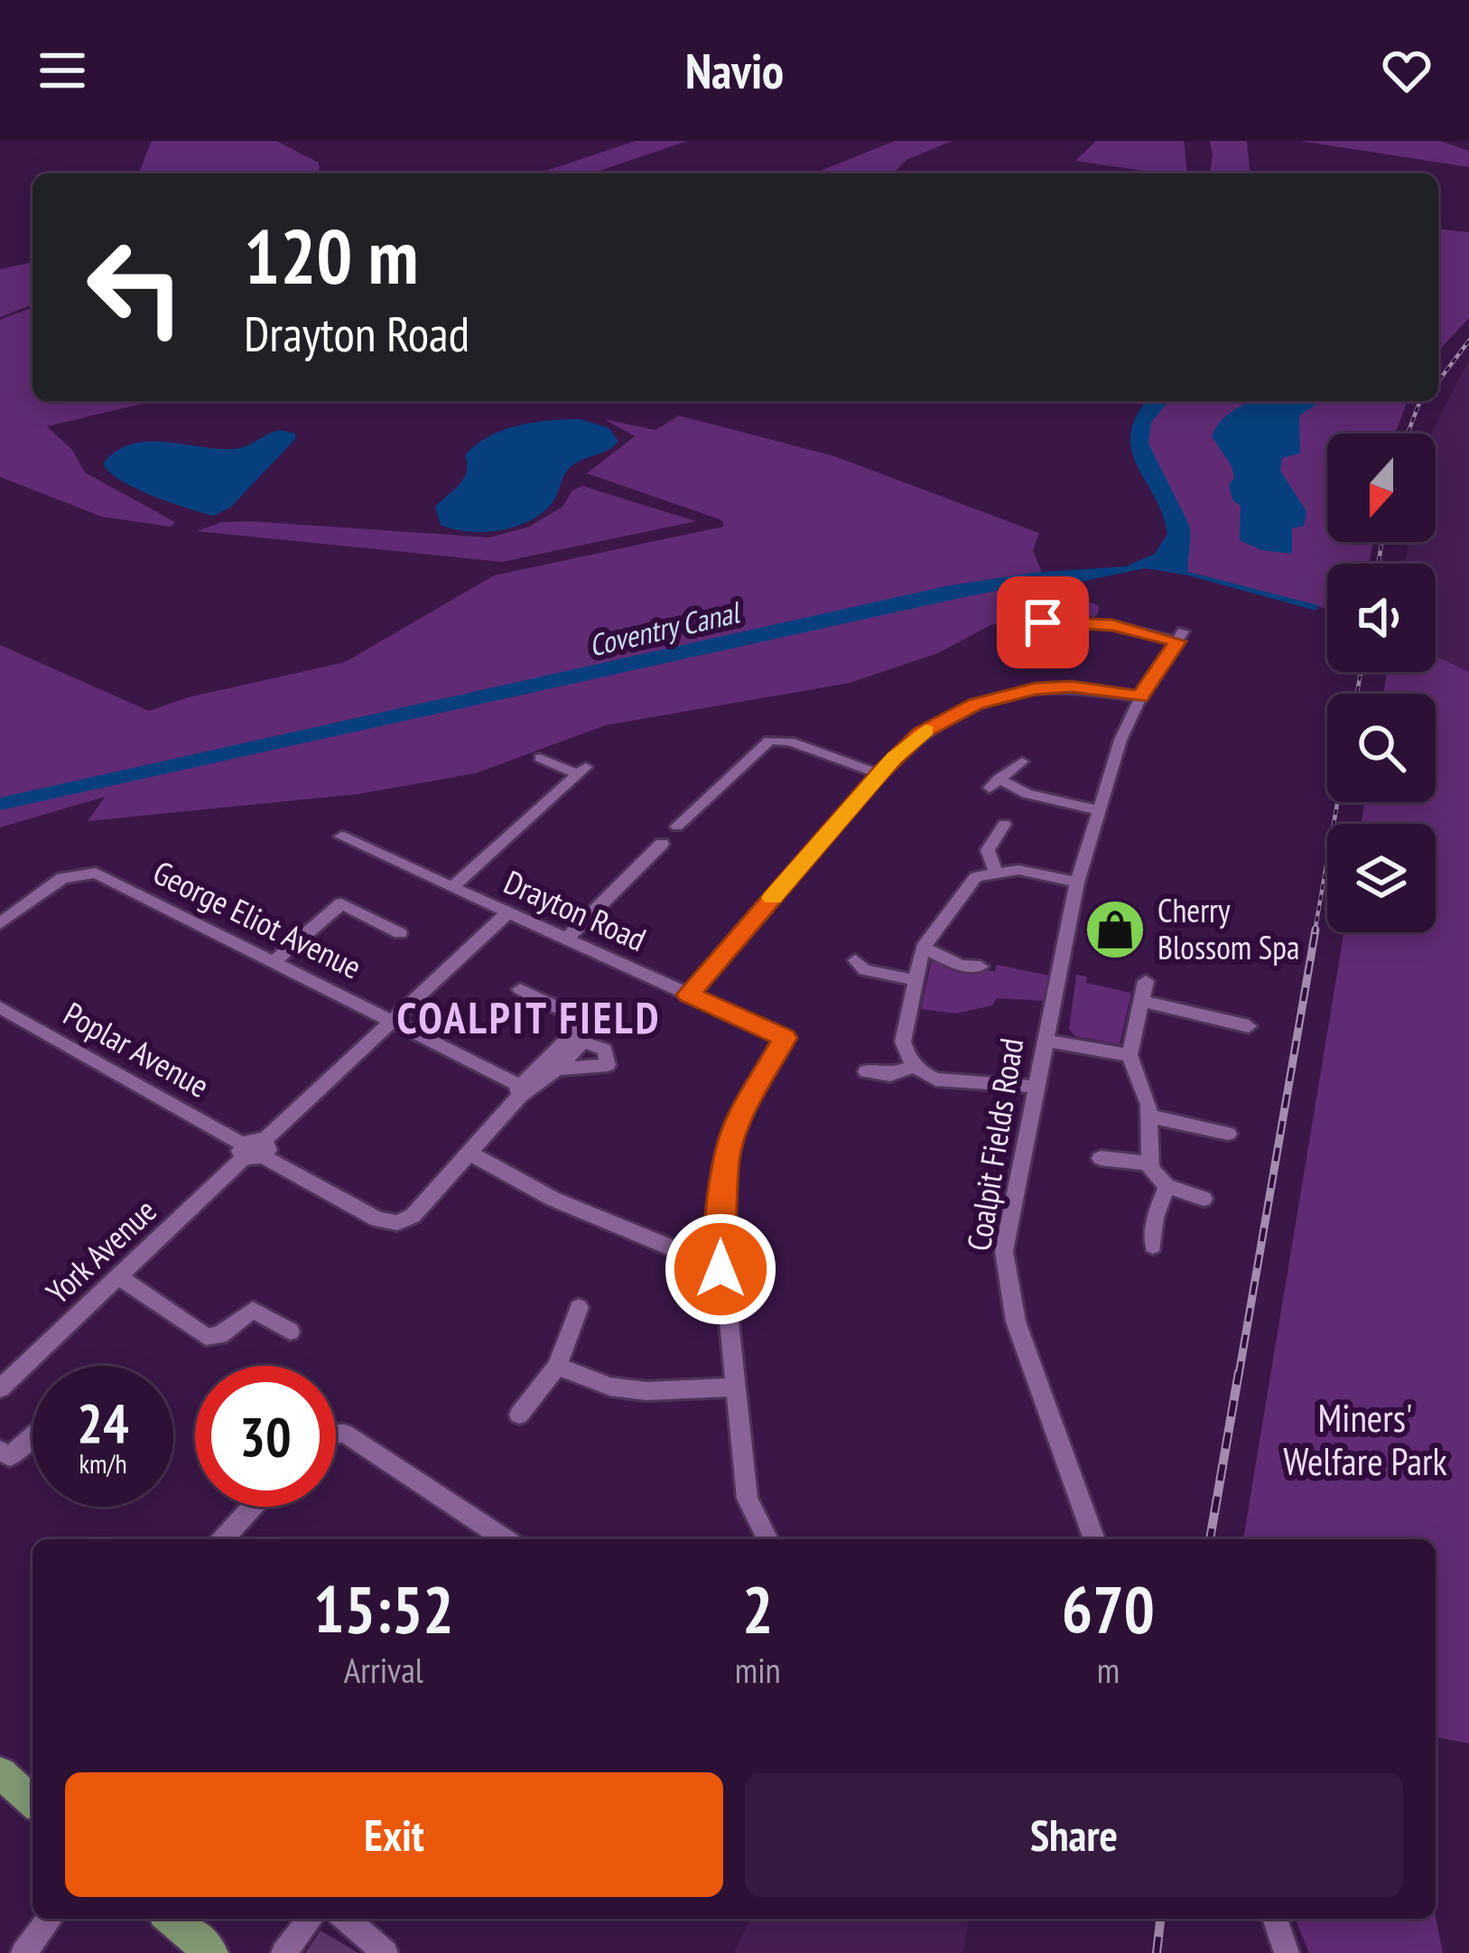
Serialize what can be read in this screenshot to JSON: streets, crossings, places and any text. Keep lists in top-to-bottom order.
{
  "streets": {
    "street": [
      "Drayton Road",
      "George Eliot Avenue",
      "Poplar Avenue",
      "Coalpit Fields Road",
      "York Avenue"
    ]
  },
  "crossings": [
    ["Drayton Road", "York Avenue"],
    ["George Eliot Avenue", "York Avenue"],
    ["Poplar Avenue", "York Avenue"]
  ],
  "districts": ["COALPIT FIELD"],
  "water": ["Coventry Canal"],
  "parks": ["Miners' Welfare Park"],
  "places": {
    "shop": ["Cherry Blossom Spa"]
  },
  "north": "bottom",
  "page": {
    "header": "Navio",
    "turn": ["120 m", "Drayton Road"],
    "speed": "24 km/h",
    "limit": "30",
    "eta": [
      "15:52",
      "Arrival",
      "2",
      "min",
      "670",
      "m"
    ],
    "buttons": ["Exit", "Share"]
  }
}
